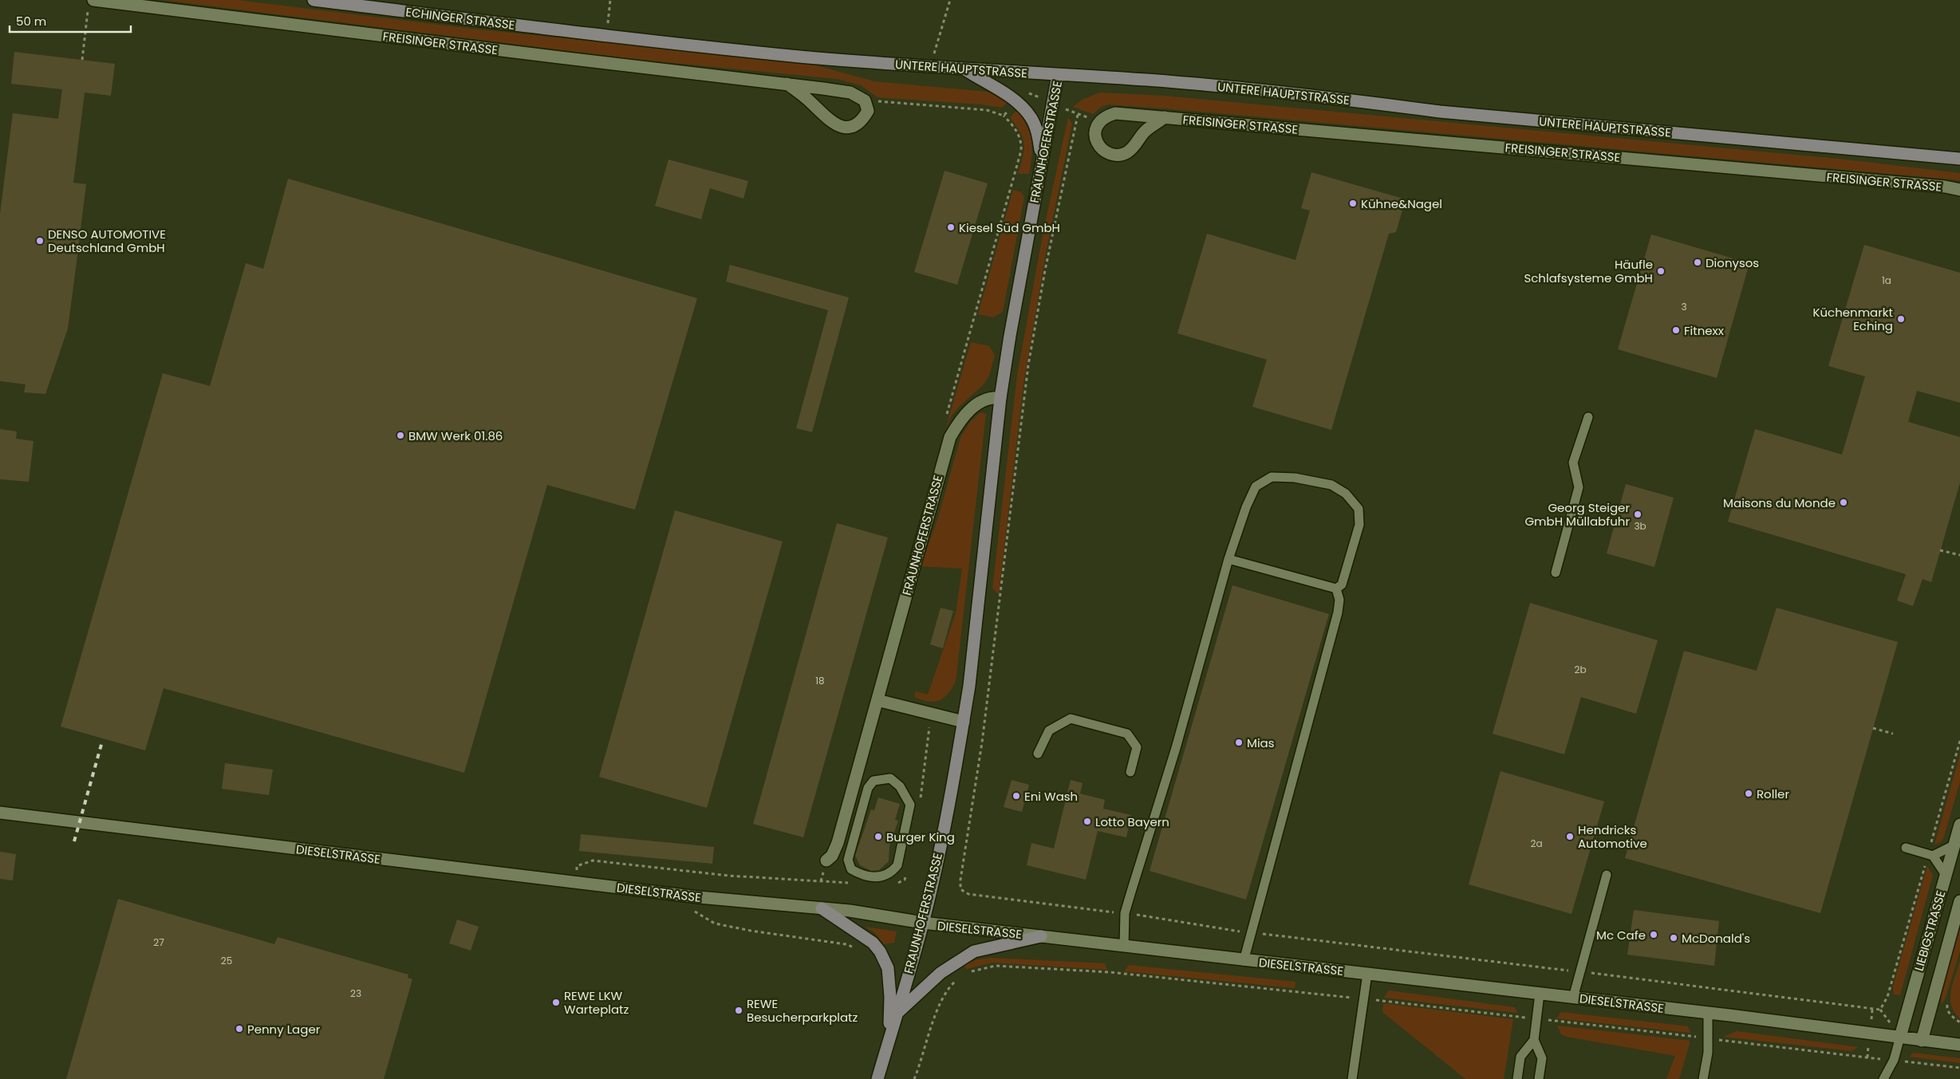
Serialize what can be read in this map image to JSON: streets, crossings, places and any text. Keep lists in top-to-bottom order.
{
  "streets": {
    "main road": ["ECHINGER STRASSE", "UNTERE HAUPTSTRASSE", "FRAUNHOFERSTRASSE"],
    "street": ["FREISINGER STRASSE", "DIESELSTRASSE", "LIEBIGSTRASSE"]
  },
  "crossings": [
    ["ECHINGER STRASSE", "UNTERE HAUPTSTRASSE"],
    ["UNTERE HAUPTSTRASSE", "FRAUNHOFERSTRASSE"],
    ["FRAUNHOFERSTRASSE", "DIESELSTRASSE"],
    ["DIESELSTRASSE", "LIEBIGSTRASSE"]
  ],
  "places": [
    "Kühne&Nagel",
    "Kiesel Süd GmbH",
    "DENSO AUTOMOTIVE Deutschland GmbH",
    "Dionysos",
    "Häufle Schlafsysteme GmbH",
    "Küchenmarkt Eching",
    "Fitnexx",
    "BMW Werk 01.86",
    "Maisons du Monde",
    "Georg Steiger GmbH Müllabfuhr",
    "Mias",
    "Roller",
    "Eni Wash",
    "Lotto Bayern",
    "Burger King",
    "Hendricks Automotive",
    "Mc Cafe",
    "McDonald's",
    "REWE LKW Warteplatz",
    "REWE Besucherparkplatz",
    "Penny Lager"
  ],
  "house_numbers": [
    "1a",
    "3",
    "3b",
    "2b",
    "18",
    "2a",
    "27",
    "25",
    "23"
  ],
  "scale_bar": "50 m"
}
